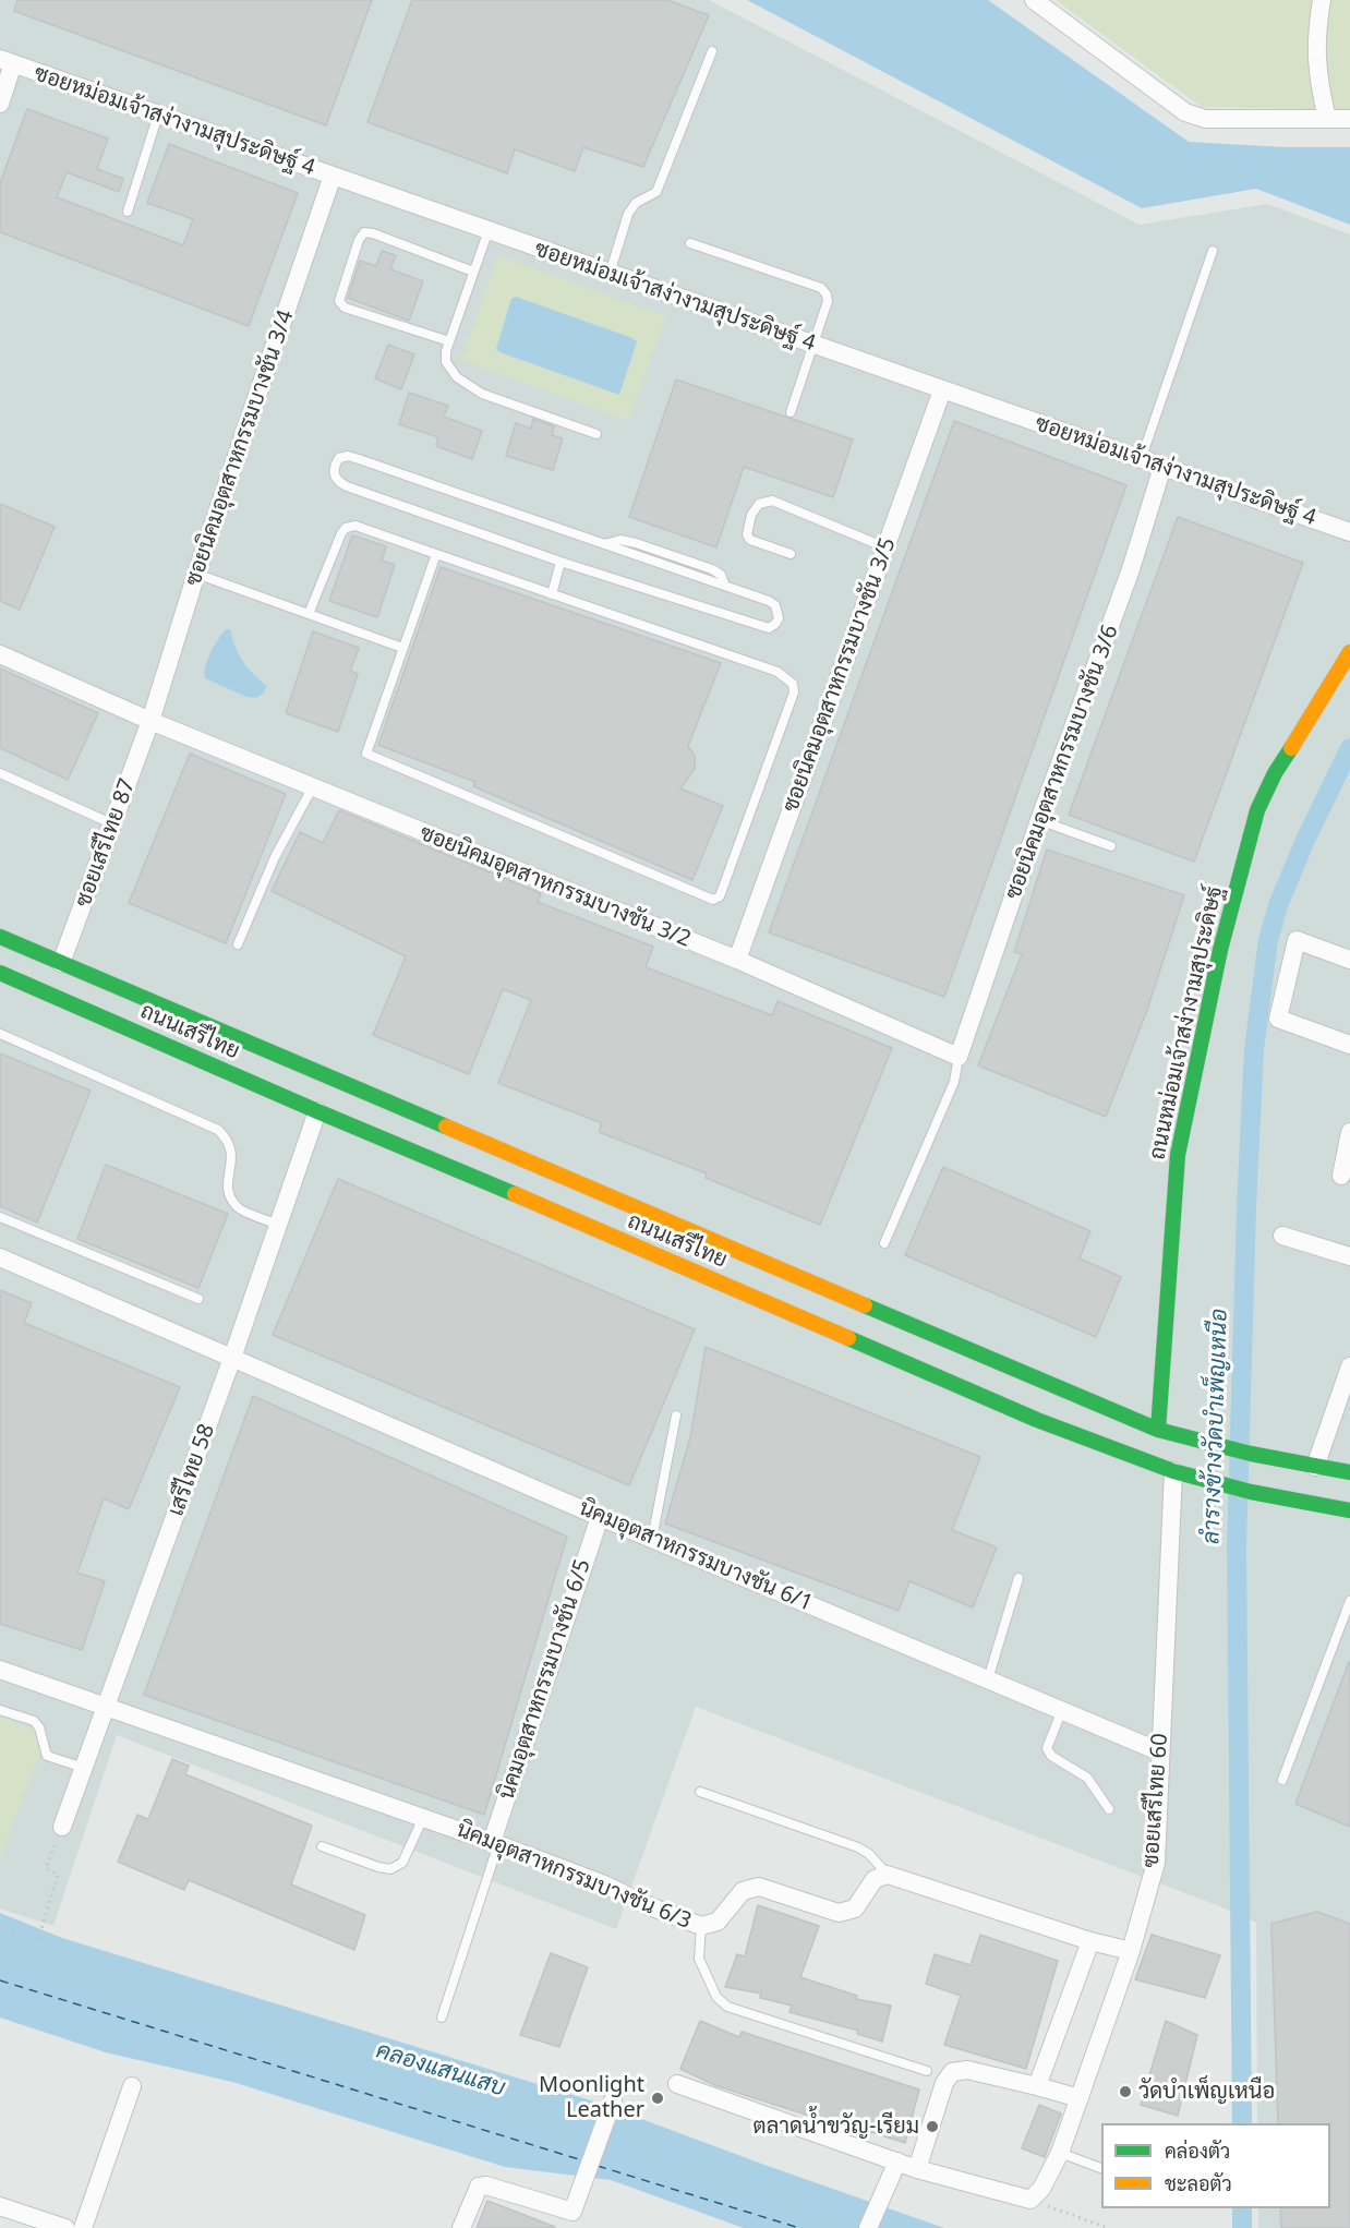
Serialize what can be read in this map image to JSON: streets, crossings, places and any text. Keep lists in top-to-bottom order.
{
  "streets": {
    "main road": ["ถนนหม่อมเจ้าสง่างามสุประดิษฐ์", "ถนนเสรีไทย"],
    "street": [
      "ซอยหม่อมเจ้าสง่างามสุประดิษฐ์ 4",
      "ซอยนิคมอุตสาหกรรมบางชัน 3/4",
      "ซอยนิคมอุตสาหกรรมบางชัน 3/5",
      "ซอยนิคมอุตสาหกรรมบางชัน 3/6",
      "ซอยเสรีไทย 87",
      "ซอยนิคมอุตสาหกรรมบางชัน 3/2",
      "เสรีไทย 58",
      "นิคมอุตสาหกรรมบางชัน 6/1",
      "นิคมอุตสาหกรรมบางชัน 6/5",
      "ซอยเสรีไทย 60",
      "นิคมอุตสาหกรรมบางชัน 6/3"
    ]
  },
  "crossings": [
    ["ซอยหม่อมเจ้าสง่างามสุประดิษฐ์ 4", "ซอยนิคมอุตสาหกรรมบางชัน 3/4"],
    ["ซอยหม่อมเจ้าสง่างามสุประดิษฐ์ 4", "ซอยนิคมอุตสาหกรรมบางชัน 3/5"],
    ["ซอยหม่อมเจ้าสง่างามสุประดิษฐ์ 4", "ซอยนิคมอุตสาหกรรมบางชัน 3/6"],
    ["ซอยนิคมอุตสาหกรรมบางชัน 3/4", "ซอยเสรีไทย 87"],
    ["ซอยนิคมอุตสาหกรรมบางชัน 3/4", "ซอยนิคมอุตสาหกรรมบางชัน 3/2"],
    ["ซอยนิคมอุตสาหกรรมบางชัน 3/5", "ซอยนิคมอุตสาหกรรมบางชัน 3/2"],
    ["ซอยนิคมอุตสาหกรรมบางชัน 3/6", "ซอยนิคมอุตสาหกรรมบางชัน 3/2"],
    ["ซอยเสรีไทย 87", "ซอยนิคมอุตสาหกรรมบางชัน 3/2"],
    ["ซอยเสรีไทย 87", "ถนนเสรีไทย"],
    ["ถนนหม่อมเจ้าสง่างามสุประดิษฐ์", "ถนนเสรีไทย"],
    ["ถนนเสรีไทย", "เสรีไทย 58"],
    ["ถนนเสรีไทย", "ซอยเสรีไทย 60"],
    ["เสรีไทย 58", "นิคมอุตสาหกรรมบางชัน 6/1"],
    ["เสรีไทย 58", "นิคมอุตสาหกรรมบางชัน 6/3"],
    ["นิคมอุตสาหกรรมบางชัน 6/1", "นิคมอุตสาหกรรมบางชัน 6/5"],
    ["นิคมอุตสาหกรรมบางชัน 6/1", "ซอยเสรีไทย 60"],
    ["นิคมอุตสาหกรรมบางชัน 6/5", "นิคมอุตสาหกรรมบางชัน 6/3"]
  ],
  "water": ["ลำรางข้างวัดบำเพ็ญเหนือ", "คลองแสนแสบ"],
  "places": ["วัดบำเพ็ญเหนือ", "Moonlight Leather", "ตลาดน้ำขวัญ-เรียม"],
  "legend": ["คล่องตัว", "ชะลอตัว"]
}
